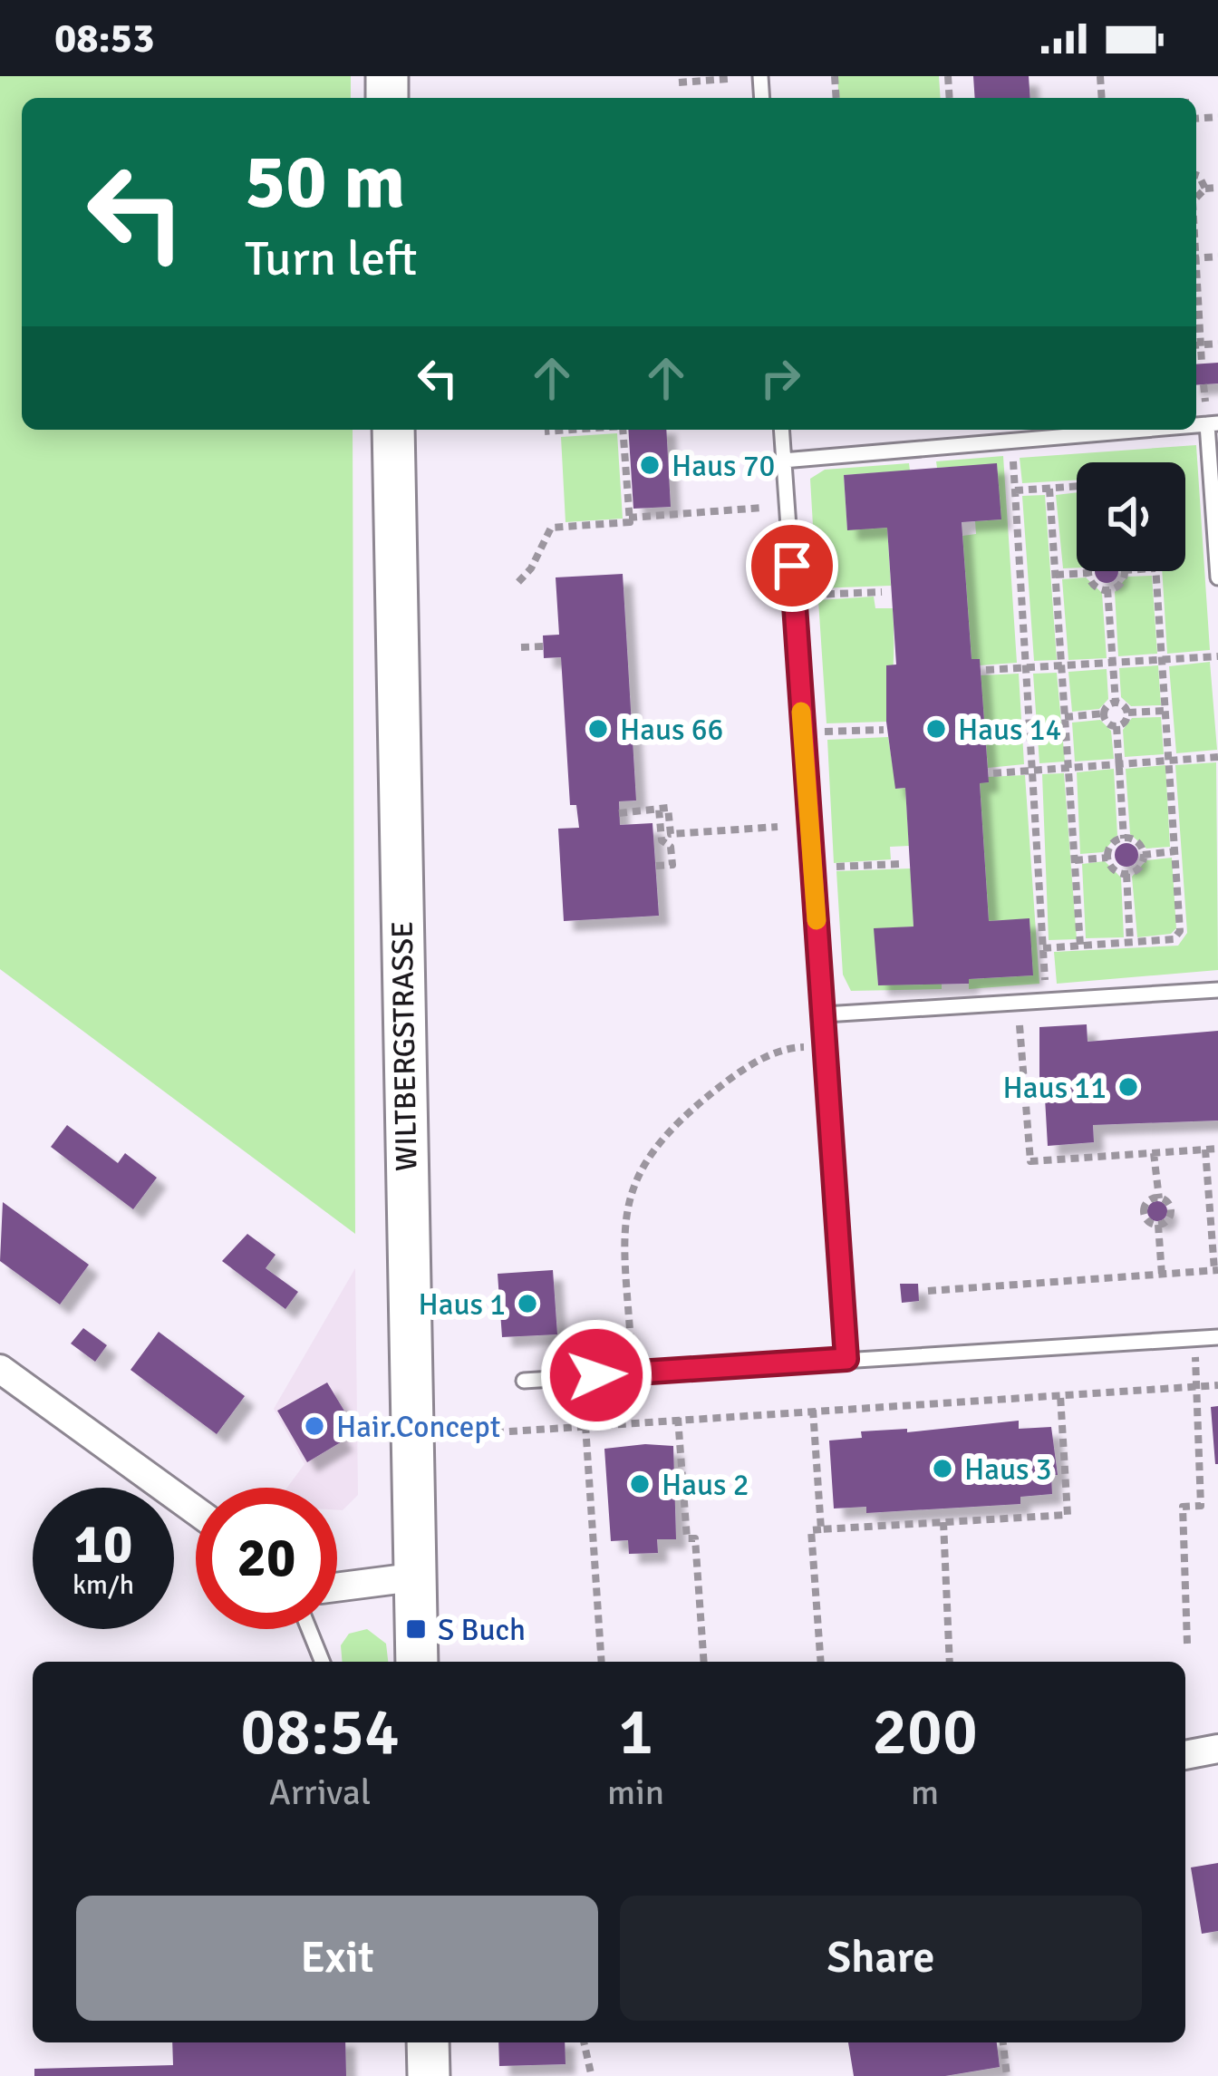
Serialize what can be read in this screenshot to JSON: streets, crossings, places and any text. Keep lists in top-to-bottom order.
{
  "streets": {
    "main road": ["WILTBERGSTRASSE"]
  },
  "places": {
    "other": [
      "Haus 70",
      "Haus 66",
      "Haus 14",
      "Haus 11",
      "Haus 1",
      "Hair.Concept",
      "Haus 3",
      "Haus 2"
    ],
    "transit": ["S Buch"]
  },
  "page": {
    "status": "08:53",
    "turn": ["50 m", "Turn left"],
    "speed": "10 km/h",
    "limit": "20",
    "eta": [
      "08:54",
      "Arrival",
      "1",
      "min",
      "200",
      "m"
    ],
    "buttons": ["Exit", "Share"]
  }
}
